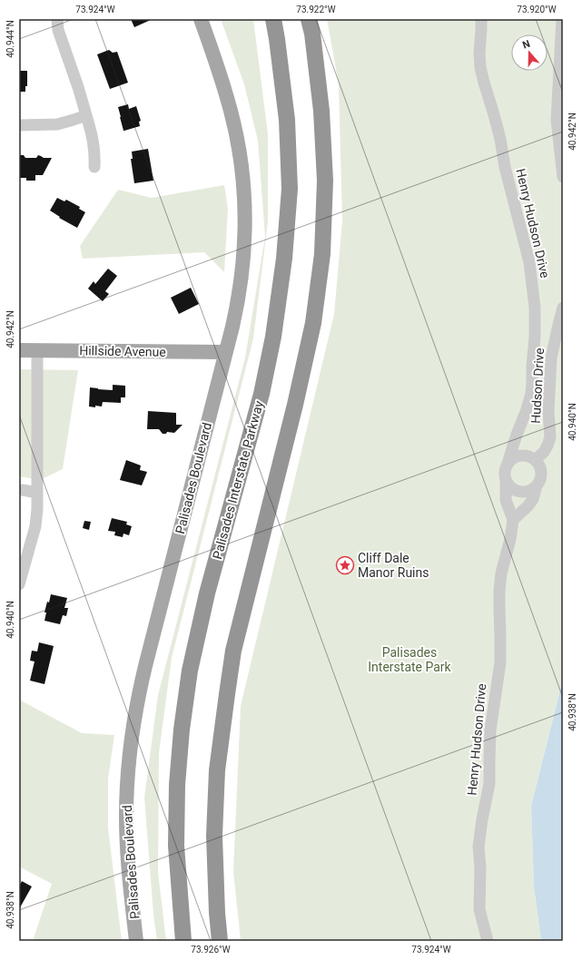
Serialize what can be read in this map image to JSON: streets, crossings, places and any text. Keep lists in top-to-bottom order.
{
  "streets": {
    "highway": ["Palisades Interstate Parkway"],
    "main road": ["Hillside Avenue", "Palisades Boulevard"],
    "street": ["Henry Hudson Drive", "Hudson Drive"]
  },
  "crossings": [
    ["Henry Hudson Drive", "Hudson Drive"],
    ["Hillside Avenue", "Palisades Boulevard"]
  ],
  "parks": ["Palisades Interstate Park"],
  "places": {
    "place": ["Cliff Dale Manor Ruins"]
  },
  "north": "top",
  "coordinates": [
    "73.924°W",
    "73.922°W",
    "73.920°W",
    "40.944°N",
    "40.942°N",
    "40.940°N",
    "40.938°N",
    "73.926°W"
  ]
}
